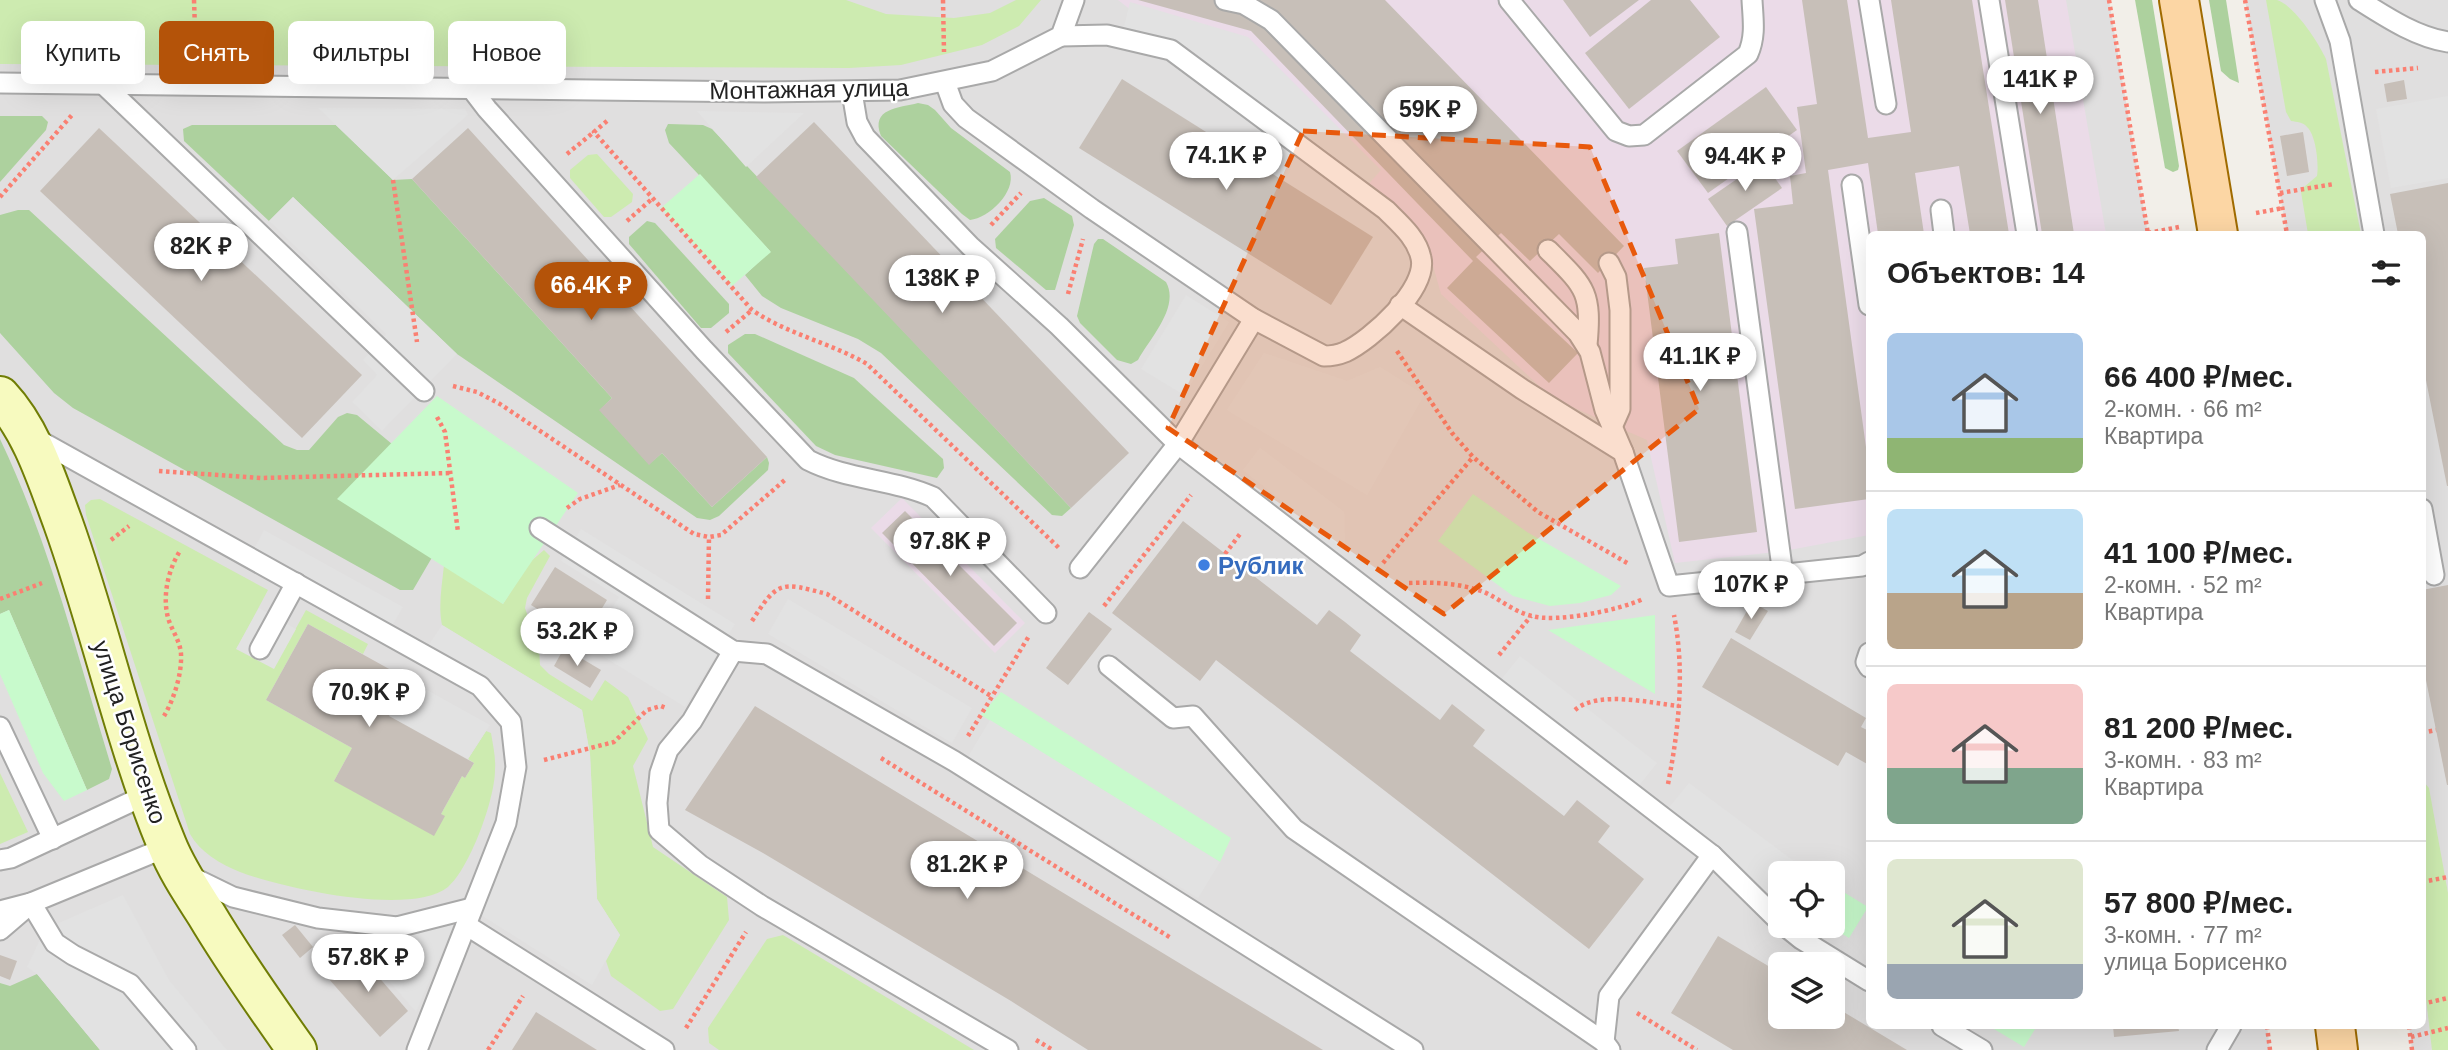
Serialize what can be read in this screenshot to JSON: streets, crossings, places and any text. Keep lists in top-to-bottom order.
{
  "streets": {
    "main road": ["улица Борисенко"],
    "lane": ["Монтажная улица"]
  },
  "places": ["Рублик"],
  "page": {
    "chip": [
      "Купить",
      "Снять",
      "Фильтры",
      "Новое"
    ],
    "price": [
      "141K ₽",
      "59K ₽",
      "74.1K ₽",
      "94.4K ₽",
      "82K ₽",
      "138K ₽",
      "66.4K ₽",
      "41.1K ₽",
      "97.8K ₽",
      "107K ₽",
      "53.2K ₽",
      "70.9K ₽",
      "81.2K ₽",
      "57.8K ₽"
    ],
    "heading": "Объектов: 14",
    "list": [
      {
        "name": "66 400 ₽/мес.",
        "note": "2-комн. · 66 m² · Квартира"
      },
      {
        "name": "41 100 ₽/мес.",
        "note": "2-комн. · 52 m² · Квартира"
      },
      {
        "name": "81 200 ₽/мес.",
        "note": "3-комн. · 83 m² · Квартира"
      },
      {
        "name": "57 800 ₽/мес.",
        "note": "3-комн. · 77 m² · улица Борисенко"
      }
    ]
  }
}
